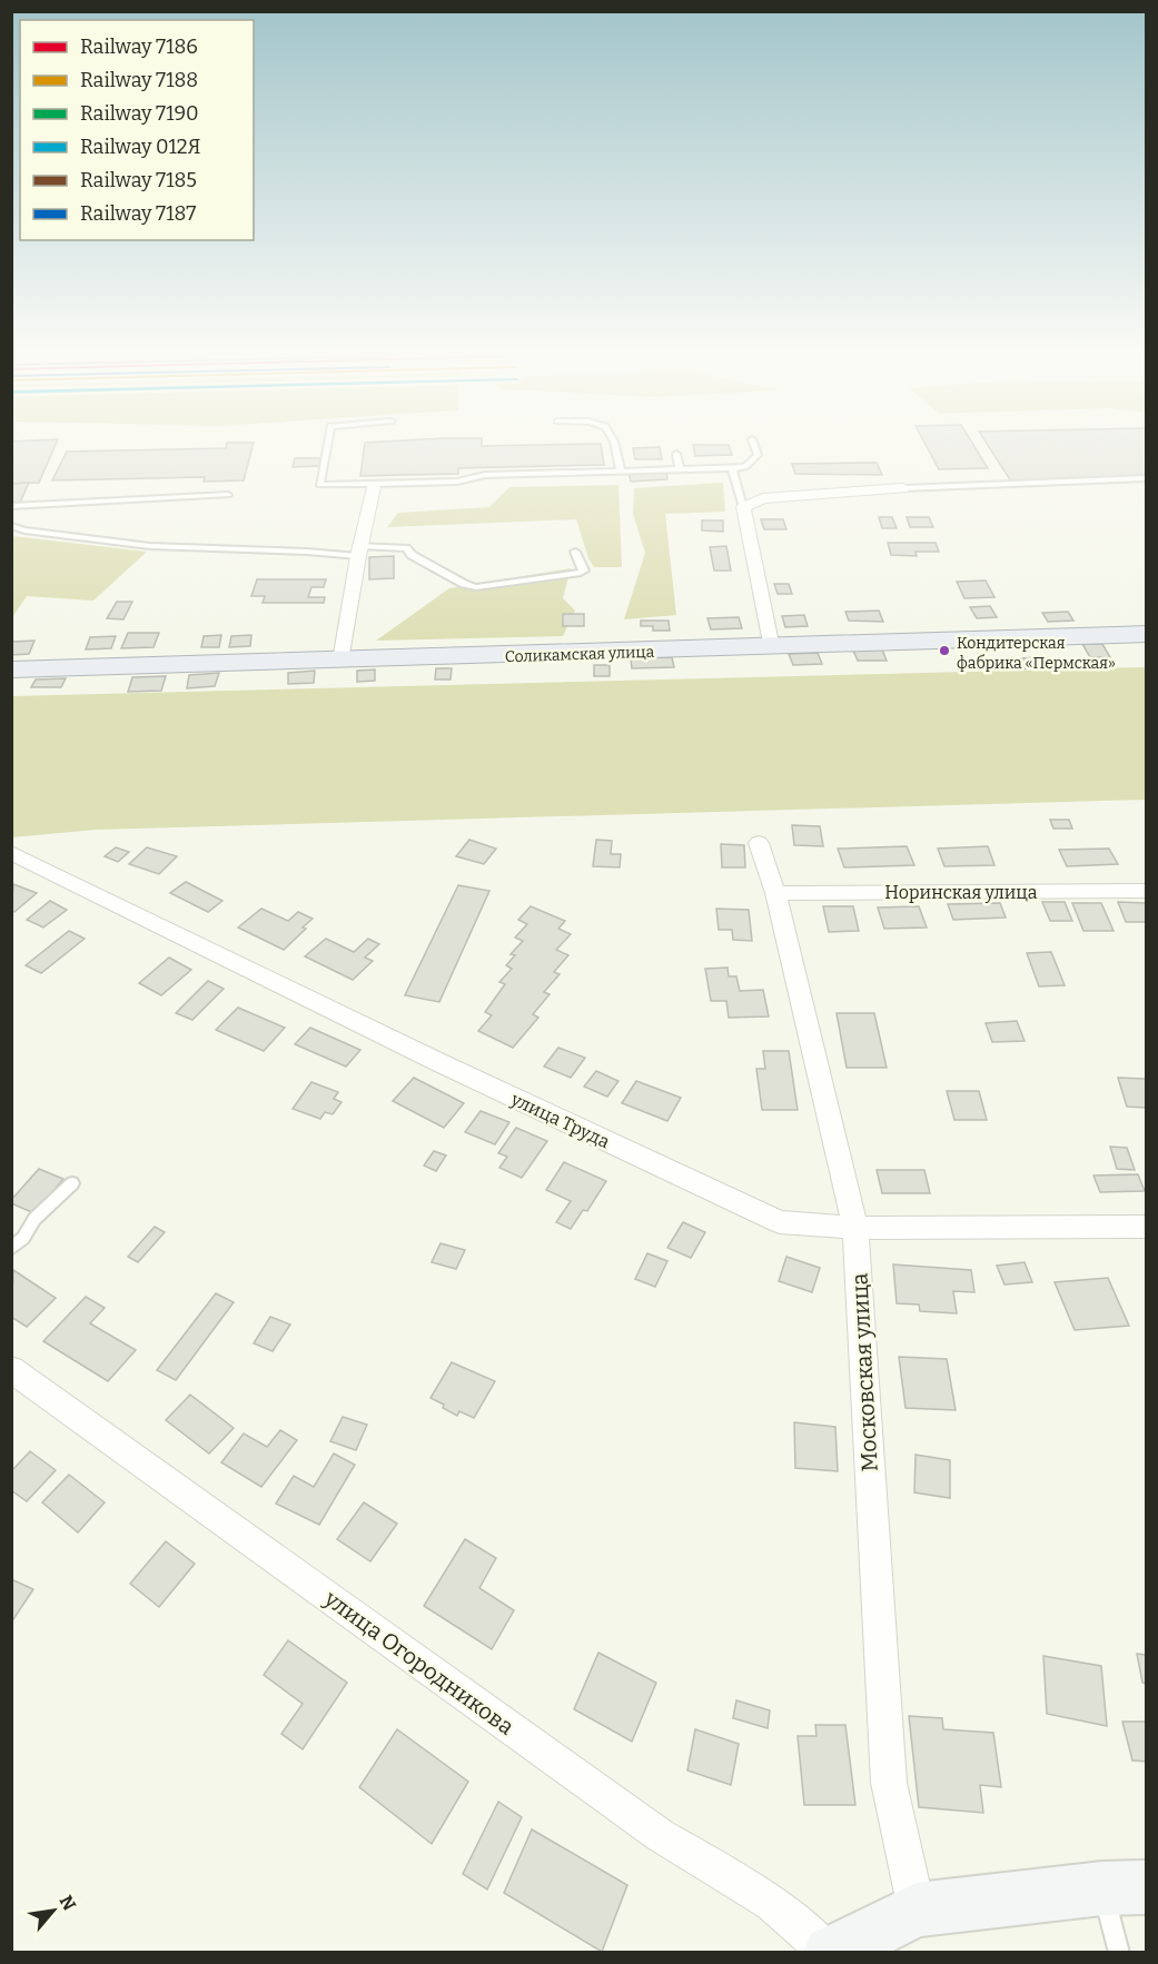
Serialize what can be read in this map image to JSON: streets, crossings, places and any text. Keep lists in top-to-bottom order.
{
  "streets": {
    "main road": ["Соликамская улица"],
    "street": [
      "Норинская улица",
      "улица Труда",
      "Московская улица",
      "улица Огородникова"
    ]
  },
  "crossings": [
    ["Норинская улица", "Московская улица"],
    ["улица Труда", "Московская улица"]
  ],
  "places": ["Кондитерская фабрика «Пермская»"],
  "legend": [
    "Railway 7186",
    "Railway 7188",
    "Railway 7190",
    "Railway 012Я",
    "Railway 7185",
    "Railway 7187"
  ],
  "north": "top right"
}
